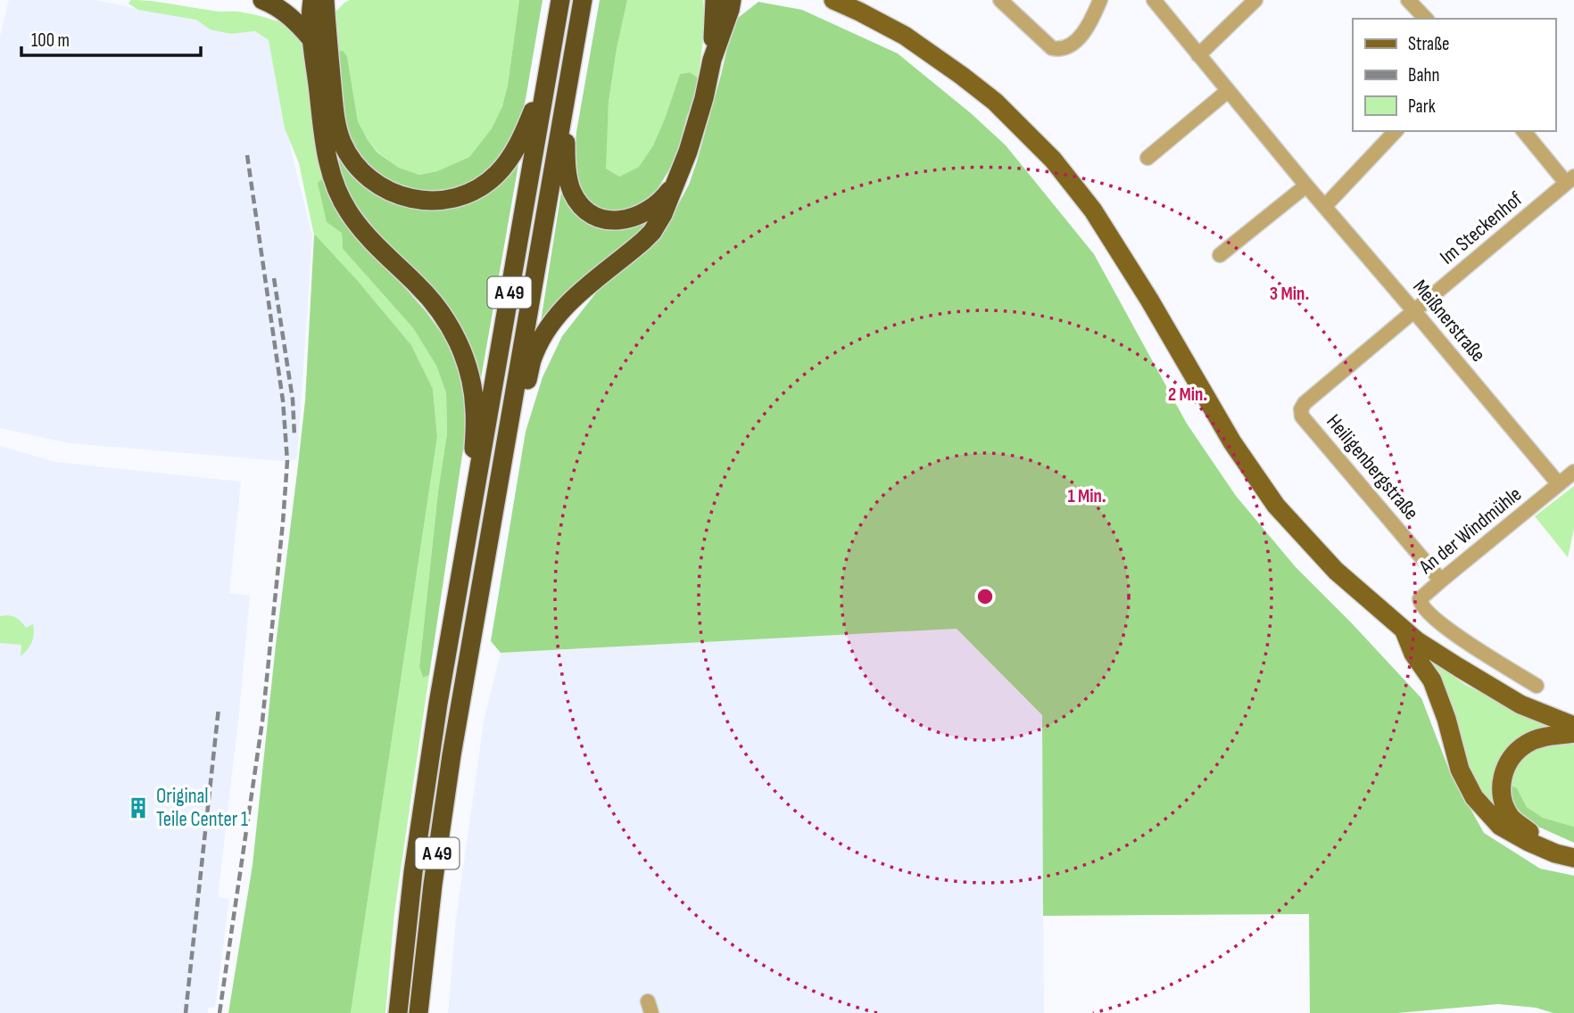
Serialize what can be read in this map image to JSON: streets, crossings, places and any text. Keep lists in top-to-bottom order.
{
  "streets": {
    "highway": ["A 49"],
    "street": [
      "Im Steckenhof",
      "Meißnerstraße",
      "Heiligenbergstraße",
      "An der Windmühle"
    ]
  },
  "crossings": [
    ["Im Steckenhof", "Meißnerstraße"],
    ["Im Steckenhof", "Heiligenbergstraße"],
    ["Meißnerstraße", "Heiligenbergstraße"],
    ["Meißnerstraße", "An der Windmühle"],
    ["Heiligenbergstraße", "An der Windmühle"]
  ],
  "places": {
    "building": ["Original Teile Center 1"]
  },
  "legend": ["Straße", "Bahn", "Park"],
  "scale_bar": "100 m",
  "rings": ["3 Min.", "2 Min.", "1 Min."]
}
